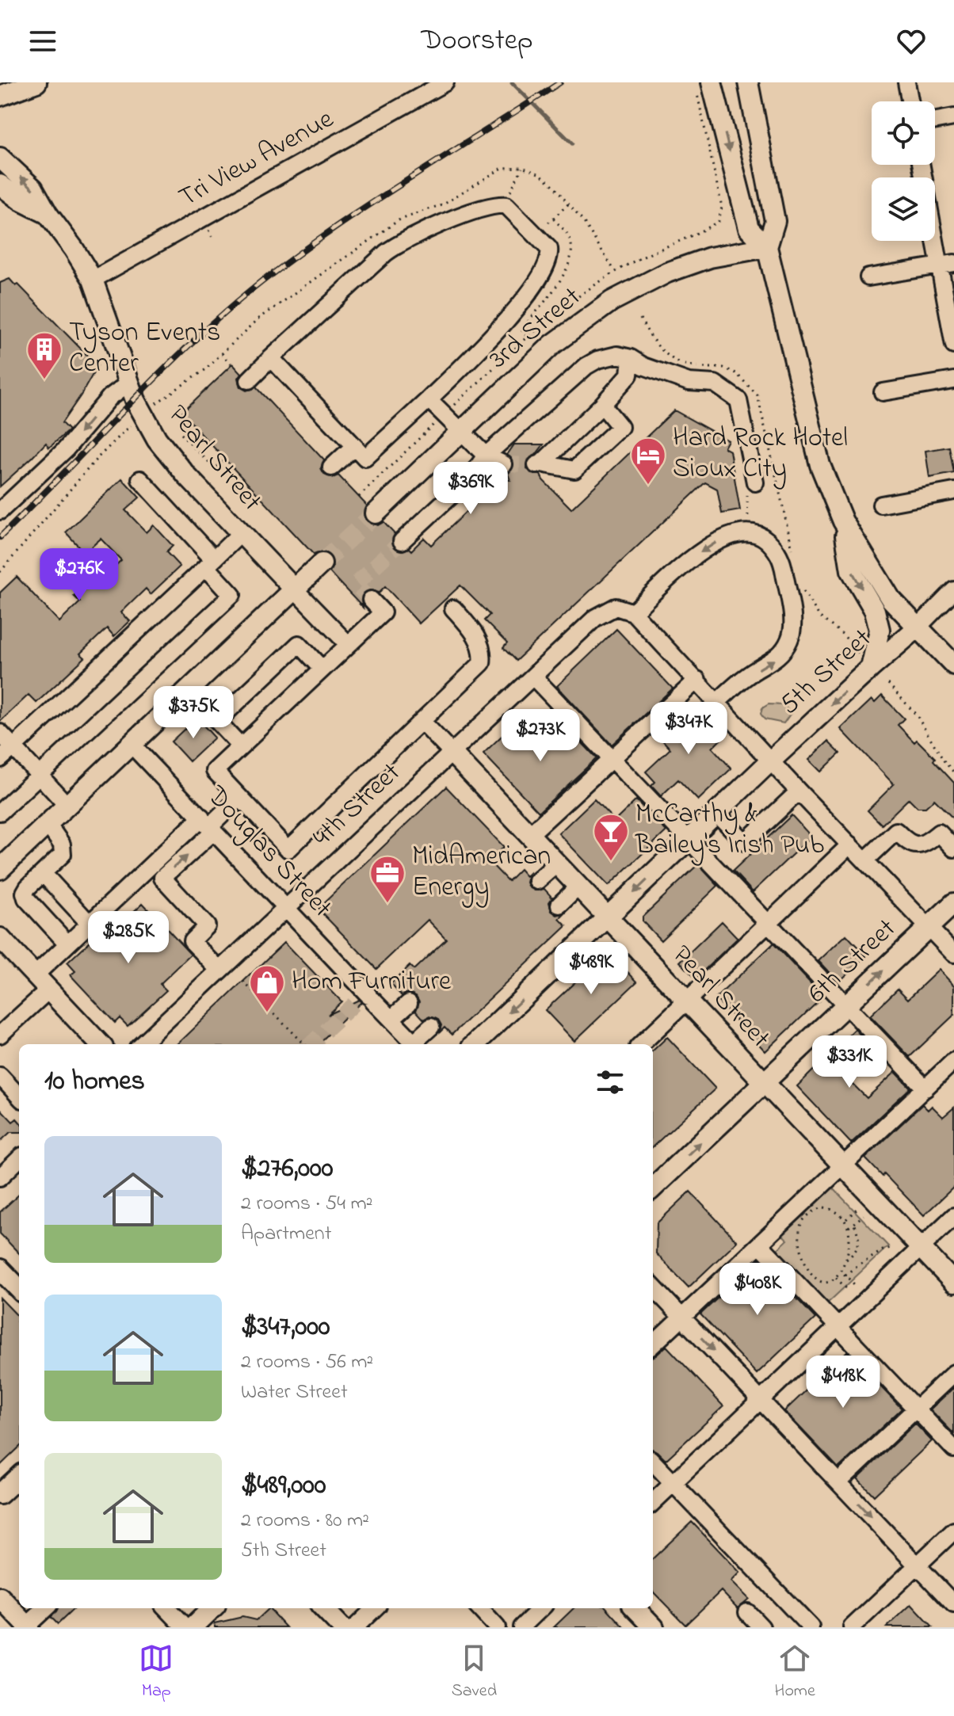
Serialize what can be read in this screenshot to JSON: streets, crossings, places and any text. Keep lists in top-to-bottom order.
{
  "streets": {
    "main road": [
      "3rd Street",
      "Pearl Street",
      "5th Street",
      "6th Street"
    ],
    "street": ["Tri View Avenue", "4th Street", "Douglas Street"]
  },
  "crossings": [
    ["Tri View Avenue", "Pearl Street"],
    ["Pearl Street", "5th Street"],
    ["Pearl Street", "4th Street"],
    ["Pearl Street", "6th Street"],
    ["4th Street", "Douglas Street"]
  ],
  "one_way": ["5th Street", "6th Street"],
  "places": {
    "building": ["Tyson Events Center"],
    "hotel": ["Hard Rock Hotel Sioux City"],
    "bar": ["McCarthy & Bailey's Irish Pub"],
    "office": ["MidAmerican Energy"],
    "shop": ["Hom Furniture"]
  },
  "page": {
    "header": "Doorstep",
    "price": [
      "$369K",
      "$276K",
      "$375K",
      "$347K",
      "$273K",
      "$285K",
      "$489K",
      "$331K",
      "$408K",
      "$418K"
    ],
    "heading": "10 homes",
    "list": [
      {
        "name": "$276,000",
        "note": "2 rooms · 54 m² · Apartment"
      },
      {
        "name": "$347,000",
        "note": "2 rooms · 56 m² · Water Street"
      },
      {
        "name": "$489,000",
        "note": "2 rooms · 80 m² · 5th Street"
      }
    ],
    "tabs": ["Map", "Saved", "Home"]
  }
}
